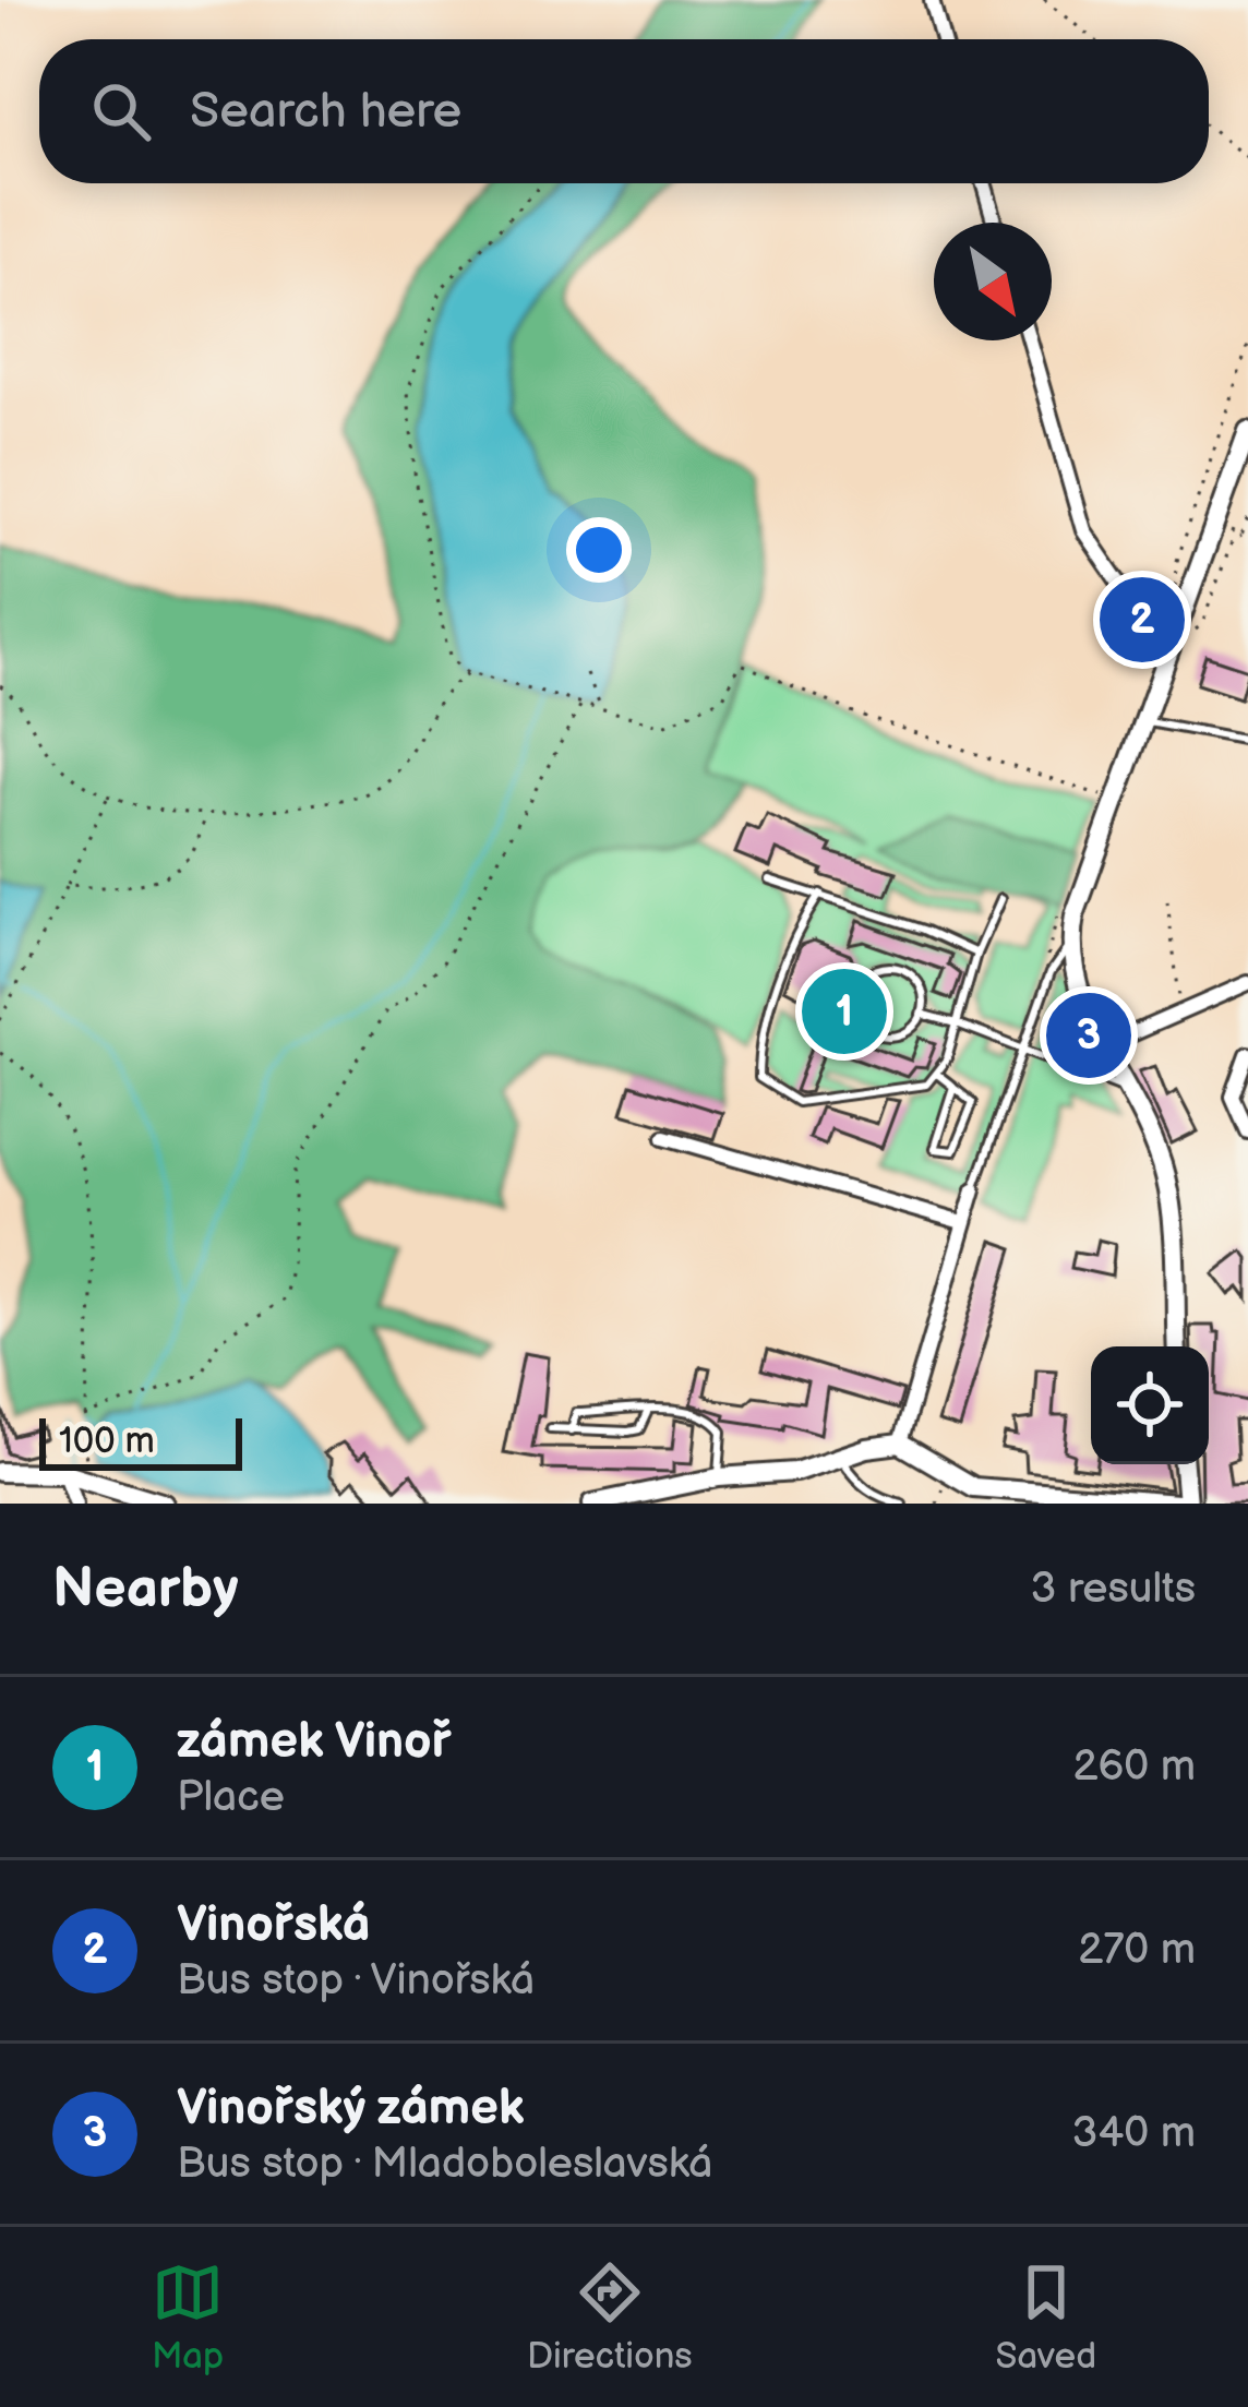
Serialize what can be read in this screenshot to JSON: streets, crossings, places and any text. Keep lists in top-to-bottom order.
{
  "scale_bar": "100 m",
  "north": "bottom right",
  "page": {
    "search": "Search here",
    "pins": ["2", "1", "3"],
    "scale": "100 m",
    "heading": ["Nearby", "3 results"],
    "list": [
      {
        "mark": "1",
        "name": "zámek Vinoř",
        "note": "Place",
        "value": "260 m"
      },
      {
        "mark": "2",
        "name": "Vinořská",
        "note": "Bus stop · Vinořská",
        "value": "270 m"
      },
      {
        "mark": "3",
        "name": "Vinořský zámek",
        "note": "Bus stop · Mladoboleslavská",
        "value": "340 m"
      }
    ],
    "nav": ["Map", "Directions", "Saved"]
  }
}
